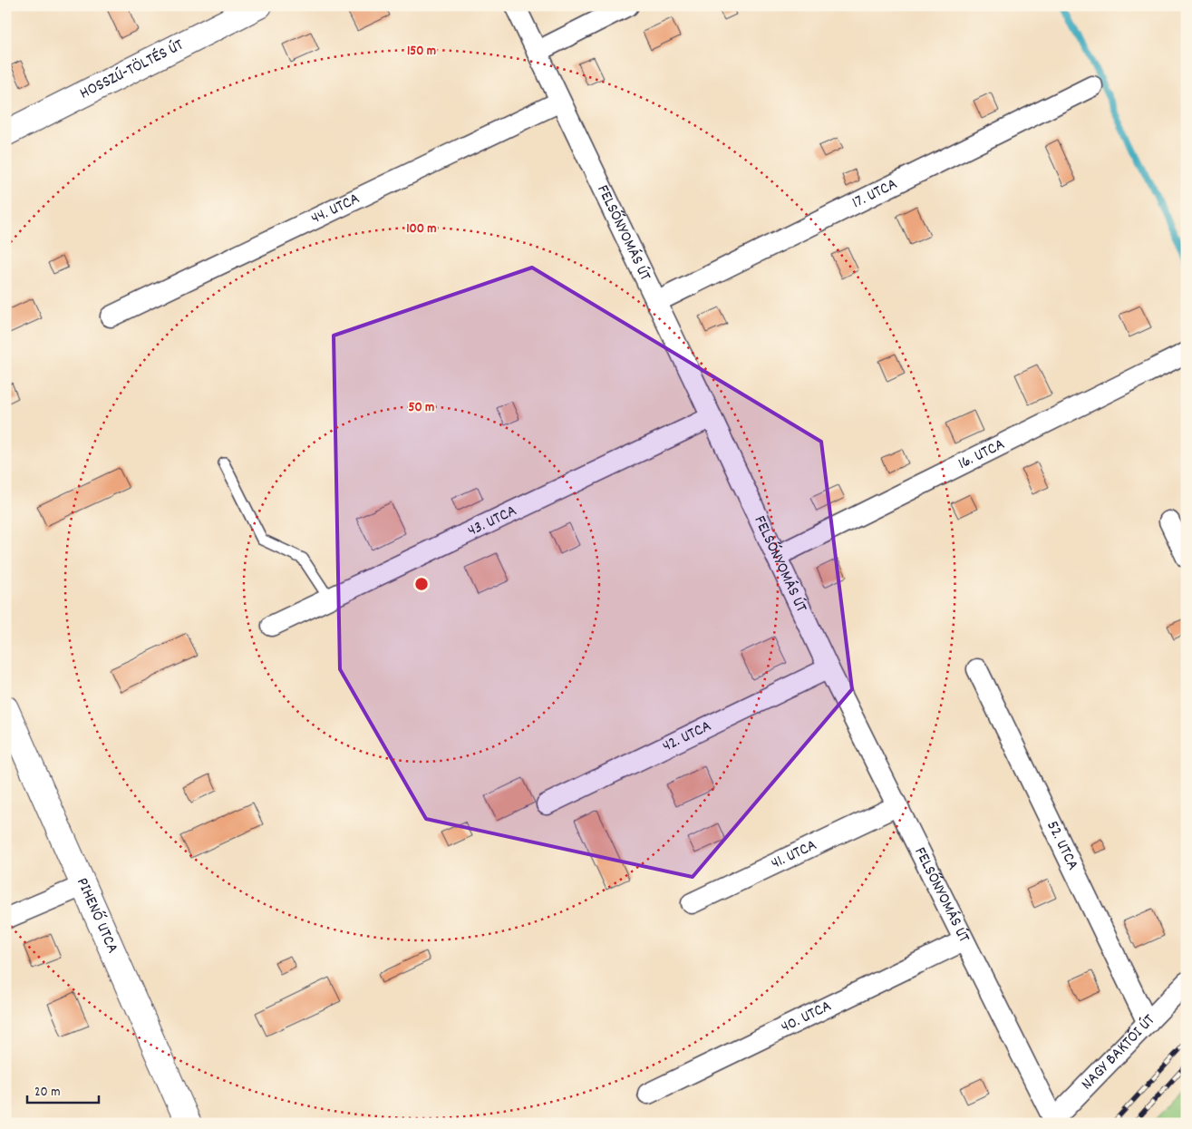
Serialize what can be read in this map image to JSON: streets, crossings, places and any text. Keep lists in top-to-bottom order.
{
  "streets": {
    "street": [
      "HOSSZÚ-TÖLTÉS ÚT",
      "17. UTCA",
      "44. UTCA",
      "FELSŐNYOMÁS ÚT",
      "16. UTCA",
      "43. UTCA",
      "42. UTCA",
      "52. UTCA",
      "41. UTCA",
      "PIHENŐ UTCA",
      "40. UTCA",
      "NAGY BAKTÓI ÚT"
    ]
  },
  "crossings": [
    ["17. UTCA", "FELSŐNYOMÁS ÚT"],
    ["44. UTCA", "FELSŐNYOMÁS ÚT"],
    ["FELSŐNYOMÁS ÚT", "16. UTCA"],
    ["FELSŐNYOMÁS ÚT", "43. UTCA"],
    ["FELSŐNYOMÁS ÚT", "42. UTCA"],
    ["FELSŐNYOMÁS ÚT", "41. UTCA"],
    ["FELSŐNYOMÁS ÚT", "40. UTCA"],
    ["FELSŐNYOMÁS ÚT", "NAGY BAKTÓI ÚT"],
    ["52. UTCA", "NAGY BAKTÓI ÚT"]
  ],
  "scale_bar": "20 m",
  "rings": ["150 m", "100 m", "50 m"]
}
